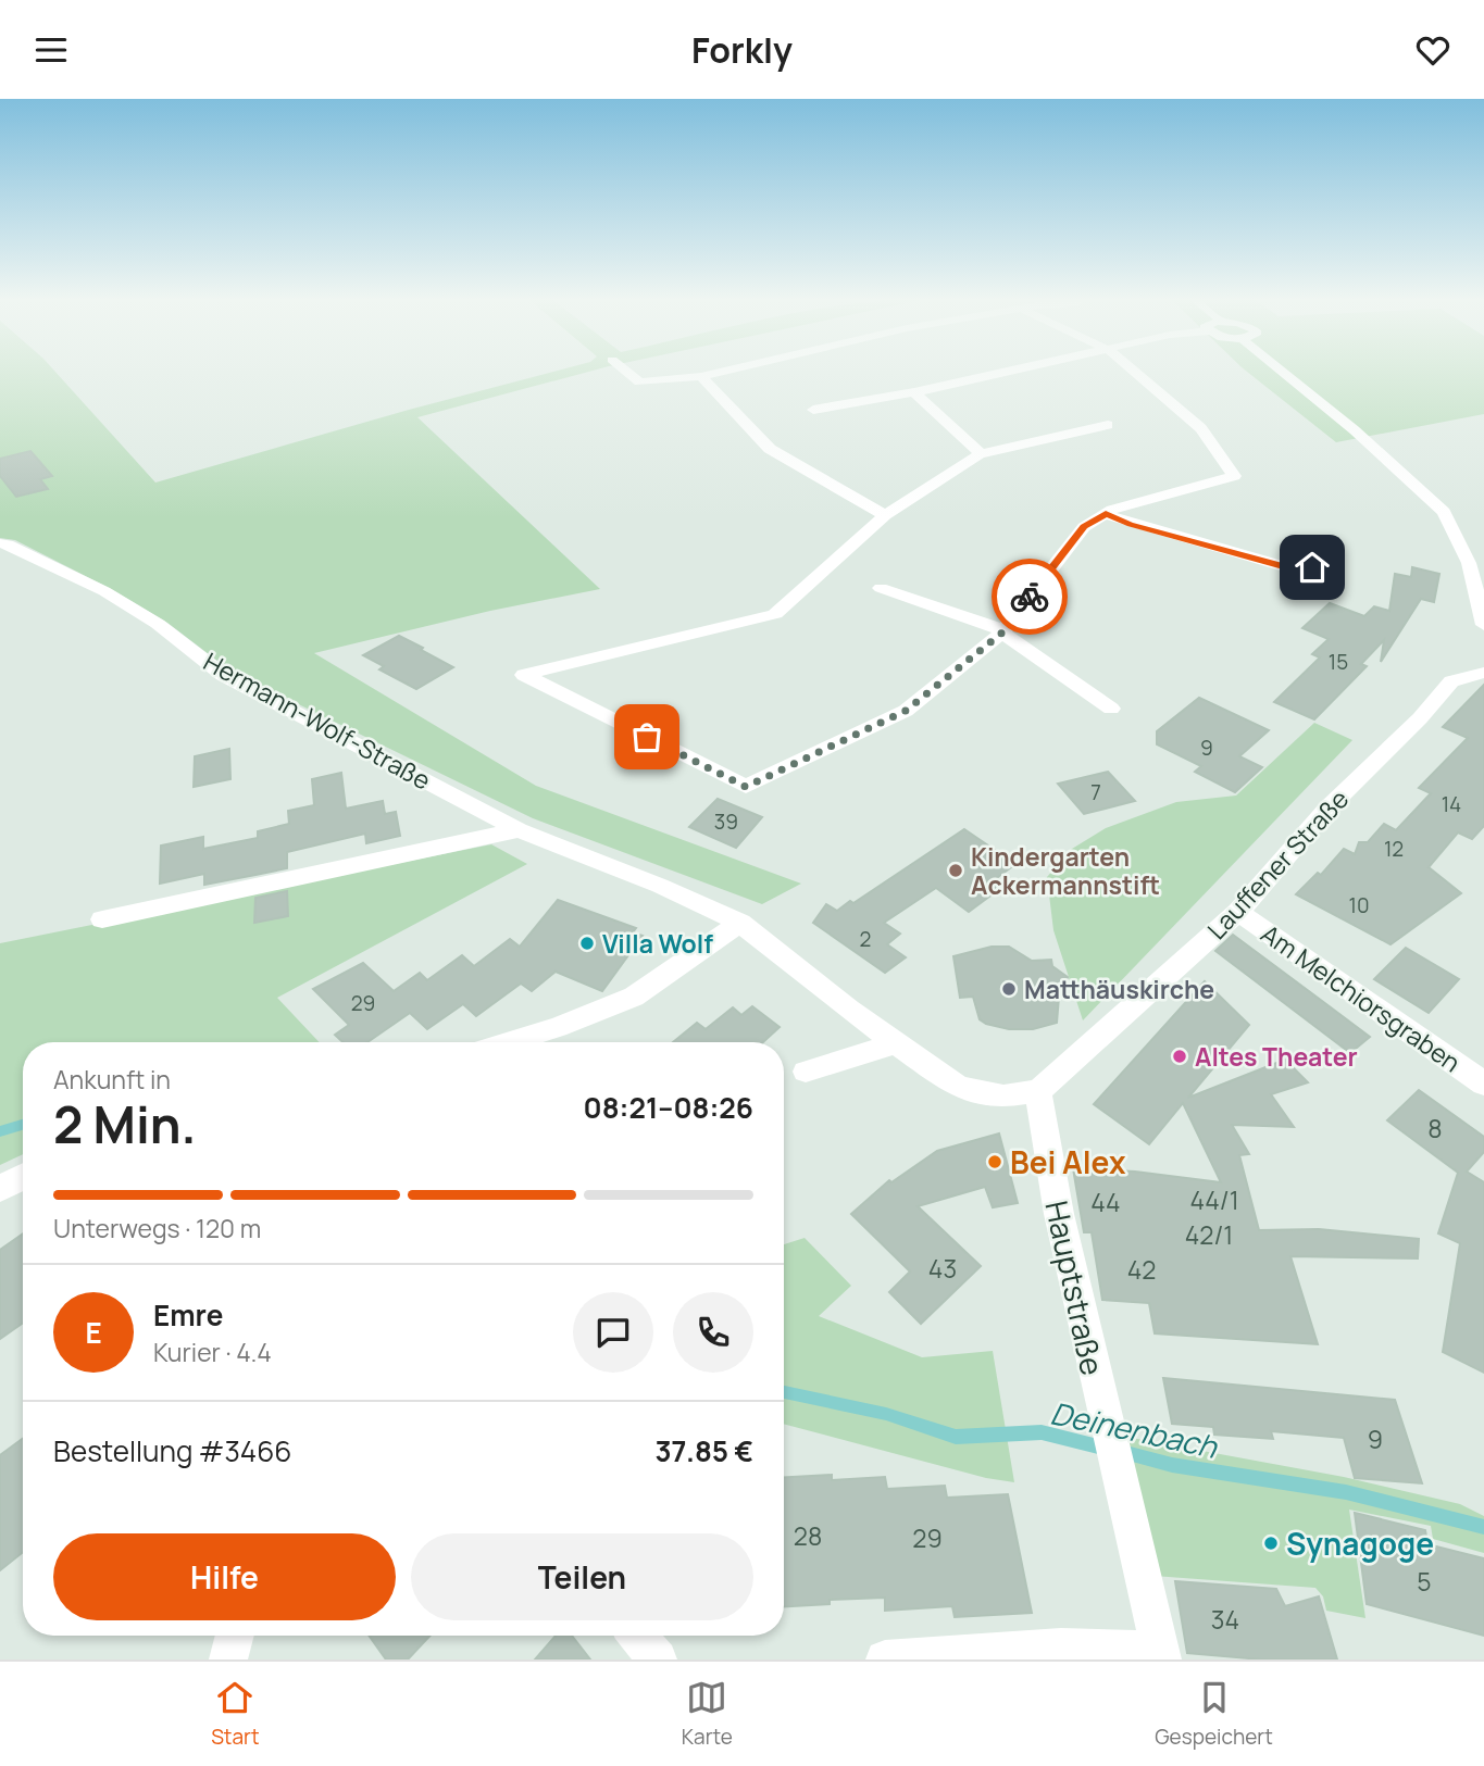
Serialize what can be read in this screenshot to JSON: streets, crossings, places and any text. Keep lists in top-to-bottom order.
{
  "streets": {
    "street": [
      "Hermann-Wolf-Straße",
      "Lauffener Straße",
      "Am Melchiorsgraben",
      "Hauptstraße"
    ]
  },
  "crossings": [
    ["Hermann-Wolf-Straße", "Lauffener Straße"],
    ["Hermann-Wolf-Straße", "Hauptstraße"],
    ["Lauffener Straße", "Am Melchiorsgraben"],
    ["Lauffener Straße", "Hauptstraße"]
  ],
  "water": ["Deinenbach"],
  "places": [
    "Kindergarten Ackermannstift",
    "Villa Wolf",
    "Matthäuskirche",
    "Altes Theater",
    "Bei Alex",
    "Synagoge"
  ],
  "house_numbers": [
    "15",
    "9",
    "7",
    "14",
    "39",
    "12",
    "10",
    "2",
    "29",
    "8",
    "44/1",
    "44",
    "42/1",
    "43",
    "42",
    "9",
    "28",
    "29",
    "5",
    "34"
  ],
  "page": {
    "header": "Forkly",
    "heading": ["2 Min.", "Ankunft in", "08:21–08:26"],
    "panel": [
      "Emre",
      "Kurier · 4.4",
      "Bestellung #3466",
      "37.85 €"
    ],
    "bar": "Unterwegs · 120 m",
    "round": "E",
    "buttons": ["Hilfe", "Teilen"],
    "tabs": ["Start", "Karte", "Gespeichert"]
  }
}
